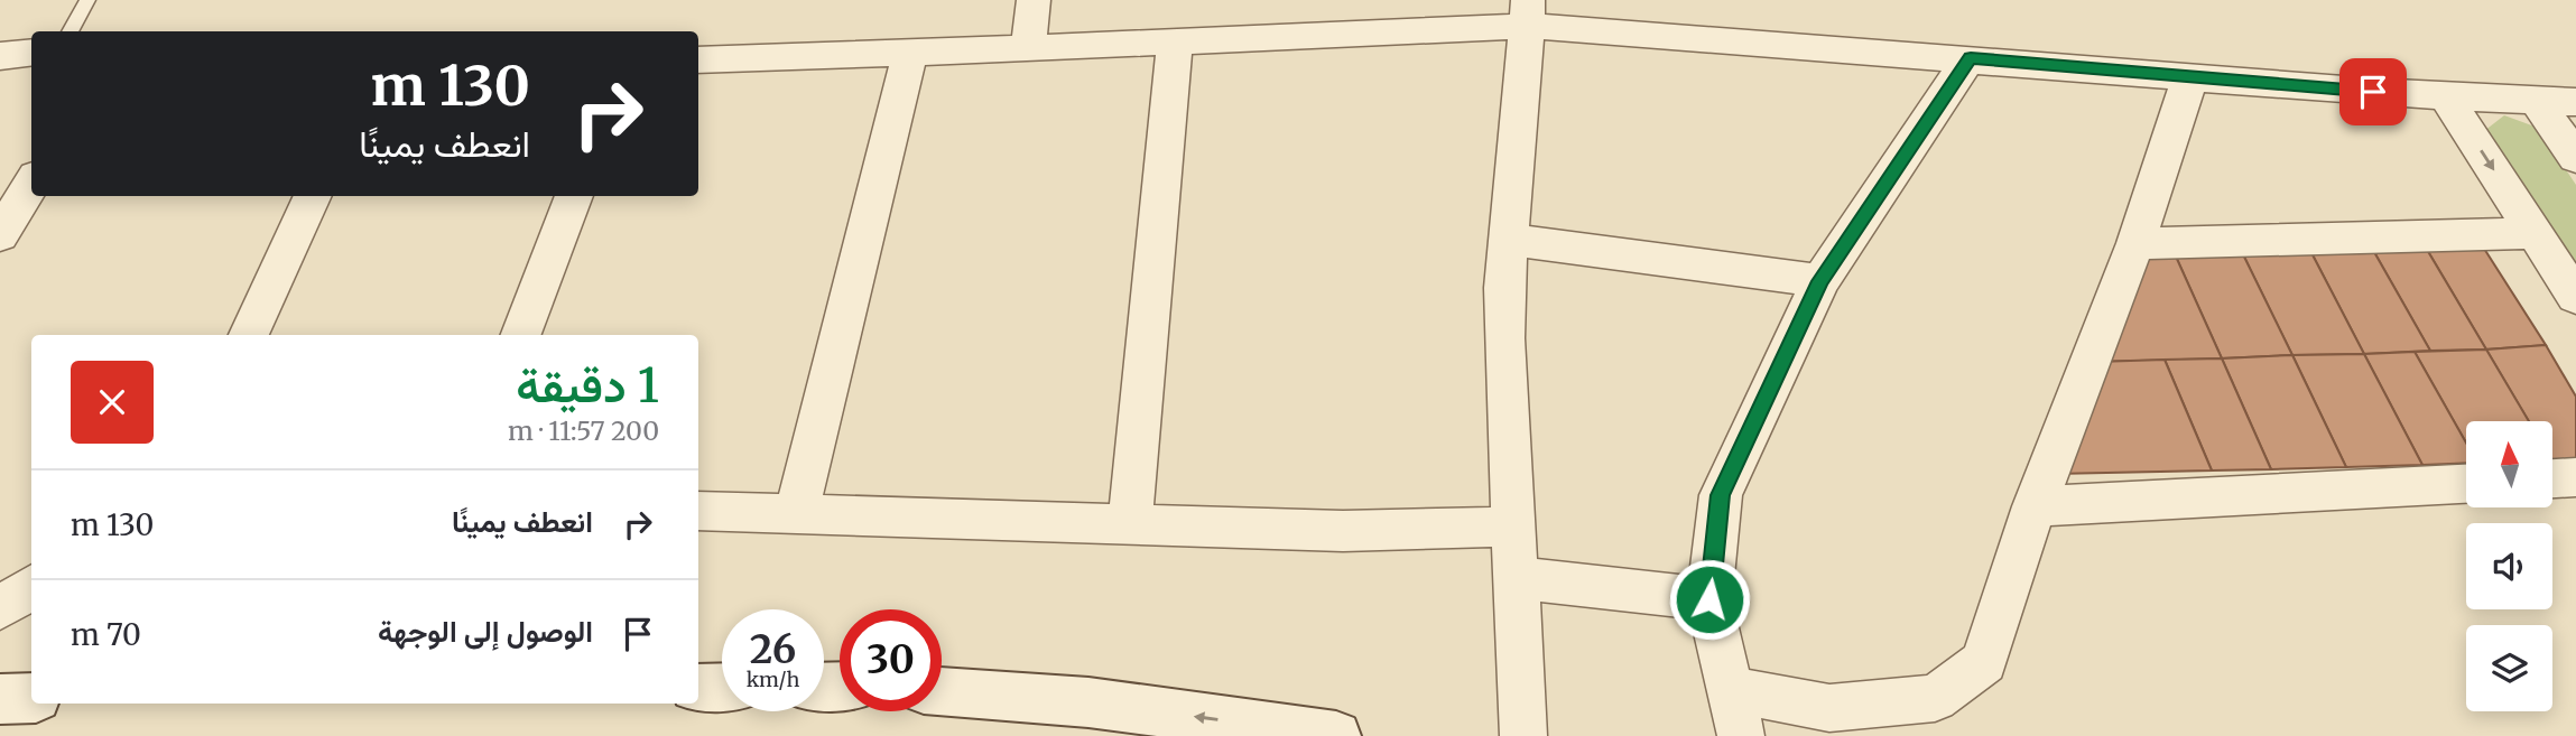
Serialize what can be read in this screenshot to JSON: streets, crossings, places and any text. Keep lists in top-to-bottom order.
{
  "north": "top",
  "page": {
    "turn": ["130 m", "انعطف يمينًا"],
    "heading": ["1 دقيقة", "200 m · 11:57"],
    "list": [
      {
        "name": "انعطف يمينًا",
        "value": "130 m"
      },
      {
        "name": "الوصول إلى الوجهة",
        "value": "70 m"
      }
    ],
    "speed": "26 km/h",
    "limit": "30"
  }
}
